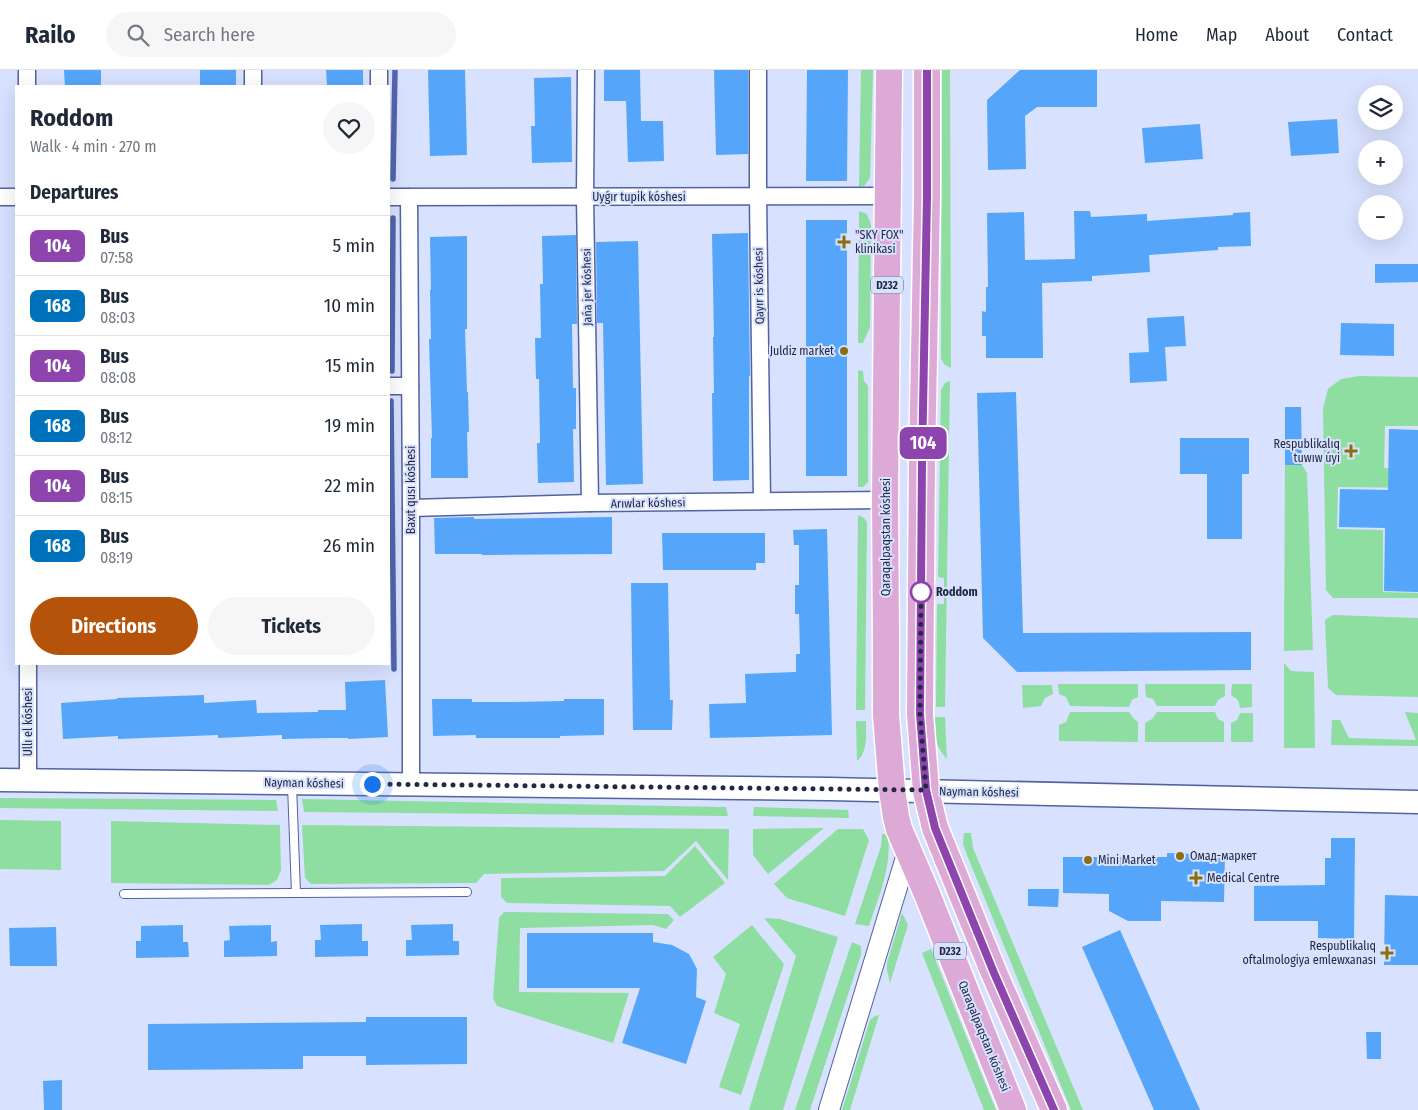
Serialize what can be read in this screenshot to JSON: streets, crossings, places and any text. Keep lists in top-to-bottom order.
{
  "streets": {
    "main road": ["D232", "Qaraqalpaqstan kóshesi", "Nayman kóshesi"],
    "street": [
      "Uyǵır tupik kóshesi",
      "Qayır is kóshesi",
      "Jańa jer kóshesi",
      "Baxıt qusı kóshesi",
      "Arıwlar kóshesi",
      "Ullı el kóshesi"
    ]
  },
  "crossings": [
    ["Uyǵır tupik kóshesi", "Qayır is kóshesi"],
    ["Uyǵır tupik kóshesi", "Jańa jer kóshesi"],
    ["Uyǵır tupik kóshesi", "Baxıt qusı kóshesi"],
    ["Uyǵır tupik kóshesi", "Qaraqalpaqstan kóshesi"],
    ["D232", "Nayman kóshesi"],
    ["Qayır is kóshesi", "Arıwlar kóshesi"],
    ["Jańa jer kóshesi", "Arıwlar kóshesi"],
    ["Baxıt qusı kóshesi", "Arıwlar kóshesi"],
    ["Baxıt qusı kóshesi", "Nayman kóshesi"],
    ["Arıwlar kóshesi", "Qaraqalpaqstan kóshesi"],
    ["Qaraqalpaqstan kóshesi", "Nayman kóshesi"],
    ["Ullı el kóshesi", "Nayman kóshesi"]
  ],
  "places": {
    "health": [
      "\"SKY FOX\" klinikasi",
      "Respublikalıq tuwıw úyi",
      "Medical Centre",
      "Respublikalıq oftalmologiya emlewxanası"
    ],
    "other": [
      "Juldiz market",
      "Roddom",
      "Омад-маркет",
      "Mini Market"
    ]
  },
  "lines": ["bus line 104"],
  "page": {
    "header": "Railo",
    "search": "Search here",
    "nav": [
      "Home",
      "Map",
      "About",
      "Contact"
    ],
    "on_map": "104",
    "map_buttons": ["+", "−"],
    "heading": [
      ["Roddom", "Walk · 4 min · 270 m"],
      "Departures"
    ],
    "list": [
      {
        "mark": "104",
        "name": "Bus",
        "note": "07:58",
        "value": "5 min"
      },
      {
        "mark": "168",
        "name": "Bus",
        "note": "08:03",
        "value": "10 min"
      },
      {
        "mark": "104",
        "name": "Bus",
        "note": "08:08",
        "value": "15 min"
      },
      {
        "mark": "168",
        "name": "Bus",
        "note": "08:12",
        "value": "19 min"
      },
      {
        "mark": "104",
        "name": "Bus",
        "note": "08:15",
        "value": "22 min"
      },
      {
        "mark": "168",
        "name": "Bus",
        "note": "08:19",
        "value": "26 min"
      }
    ],
    "buttons": ["Directions", "Tickets"]
  }
}
